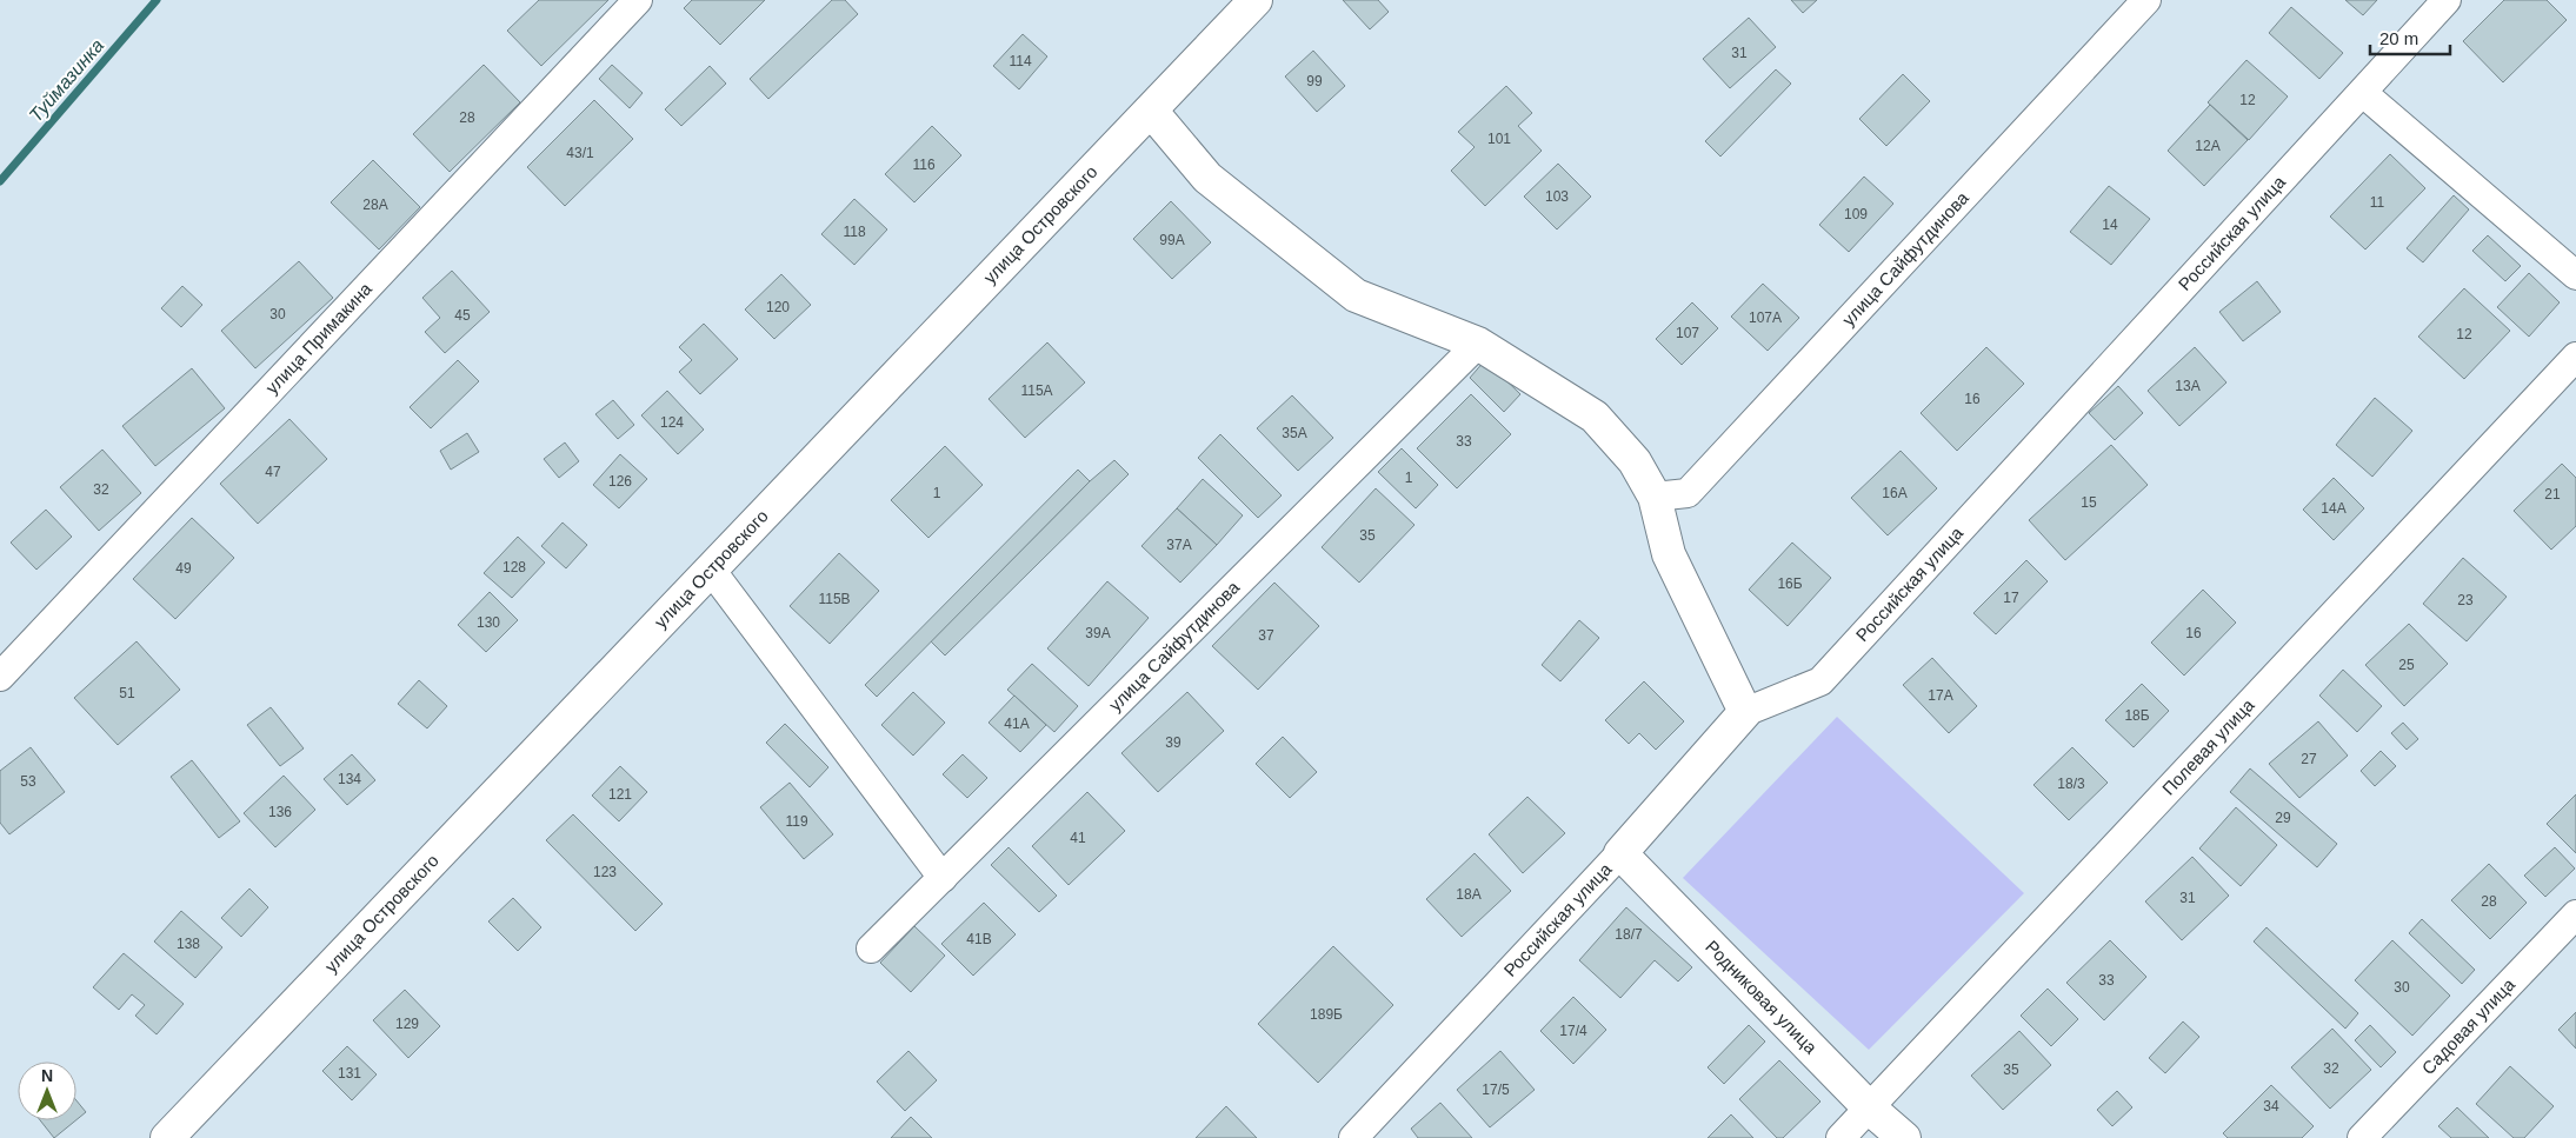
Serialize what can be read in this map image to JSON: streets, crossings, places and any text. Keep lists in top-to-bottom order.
{
  "streets": {
    "main road": ["улица Островского", "Российская улица", "Родниковая улица"],
    "street": [
      "улица Сайфутдинова",
      "улица Примакина",
      "Полевая улица",
      "Садовая улица"
    ]
  },
  "crossings": [
    ["Российская улица", "Родниковая улица"],
    ["Полевая улица", "Родниковая улица"]
  ],
  "water": ["Туймазинка"],
  "house_numbers": [
    "31",
    "114",
    "99",
    "12",
    "28",
    "101",
    "12А",
    "43/1",
    "116",
    "103",
    "11",
    "28А",
    "109",
    "14",
    "118",
    "99А",
    "120",
    "30",
    "45",
    "107А",
    "107",
    "12",
    "13А",
    "115А",
    "16",
    "124",
    "35А",
    "33",
    "47",
    "1",
    "126",
    "32",
    "1",
    "16А",
    "21",
    "15",
    "14А",
    "35",
    "37А",
    "128",
    "49",
    "16Б",
    "17",
    "115В",
    "23",
    "130",
    "39А",
    "16",
    "37",
    "25",
    "51",
    "17А",
    "18Б",
    "41А",
    "39",
    "27",
    "134",
    "53",
    "18/3",
    "121",
    "136",
    "29",
    "119",
    "41",
    "123",
    "18А",
    "31",
    "28",
    "18/7",
    "41В",
    "138",
    "33",
    "30",
    "189Б",
    "129",
    "17/4",
    "32",
    "35",
    "131",
    "17/5",
    "34"
  ],
  "scale_bar": "20 m",
  "north": "top"
}
